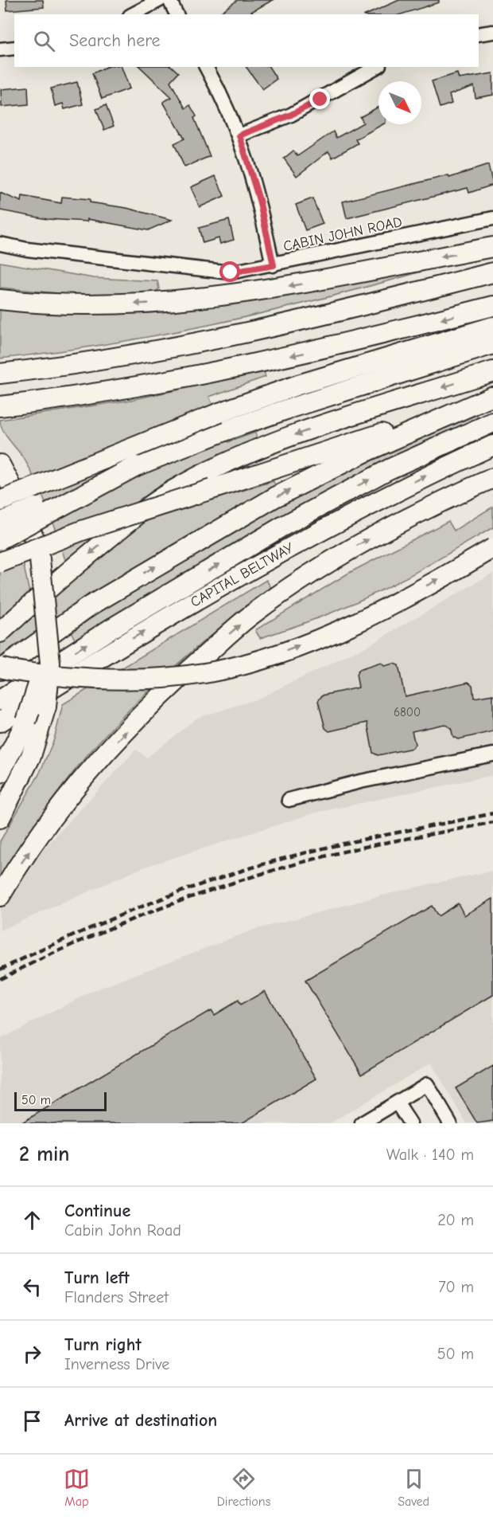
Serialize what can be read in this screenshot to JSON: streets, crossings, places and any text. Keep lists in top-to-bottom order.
{
  "streets": {
    "highway": ["CAPITAL BELTWAY"],
    "street": ["CABIN JOHN ROAD"]
  },
  "house_numbers": ["6800"],
  "scale_bar": "50 m",
  "north": "bottom right",
  "page": {
    "search": "Search here",
    "scale": "50 m",
    "heading": ["2 min", "Walk · 140 m"],
    "list": [
      ["Continue", "Cabin John Road", "20 m"],
      ["Turn left", "Flanders Street", "70 m"],
      ["Turn right", "Inverness Drive", "50 m"],
      "Arrive at destination"
    ],
    "nav": ["Map", "Directions", "Saved"]
  }
}
